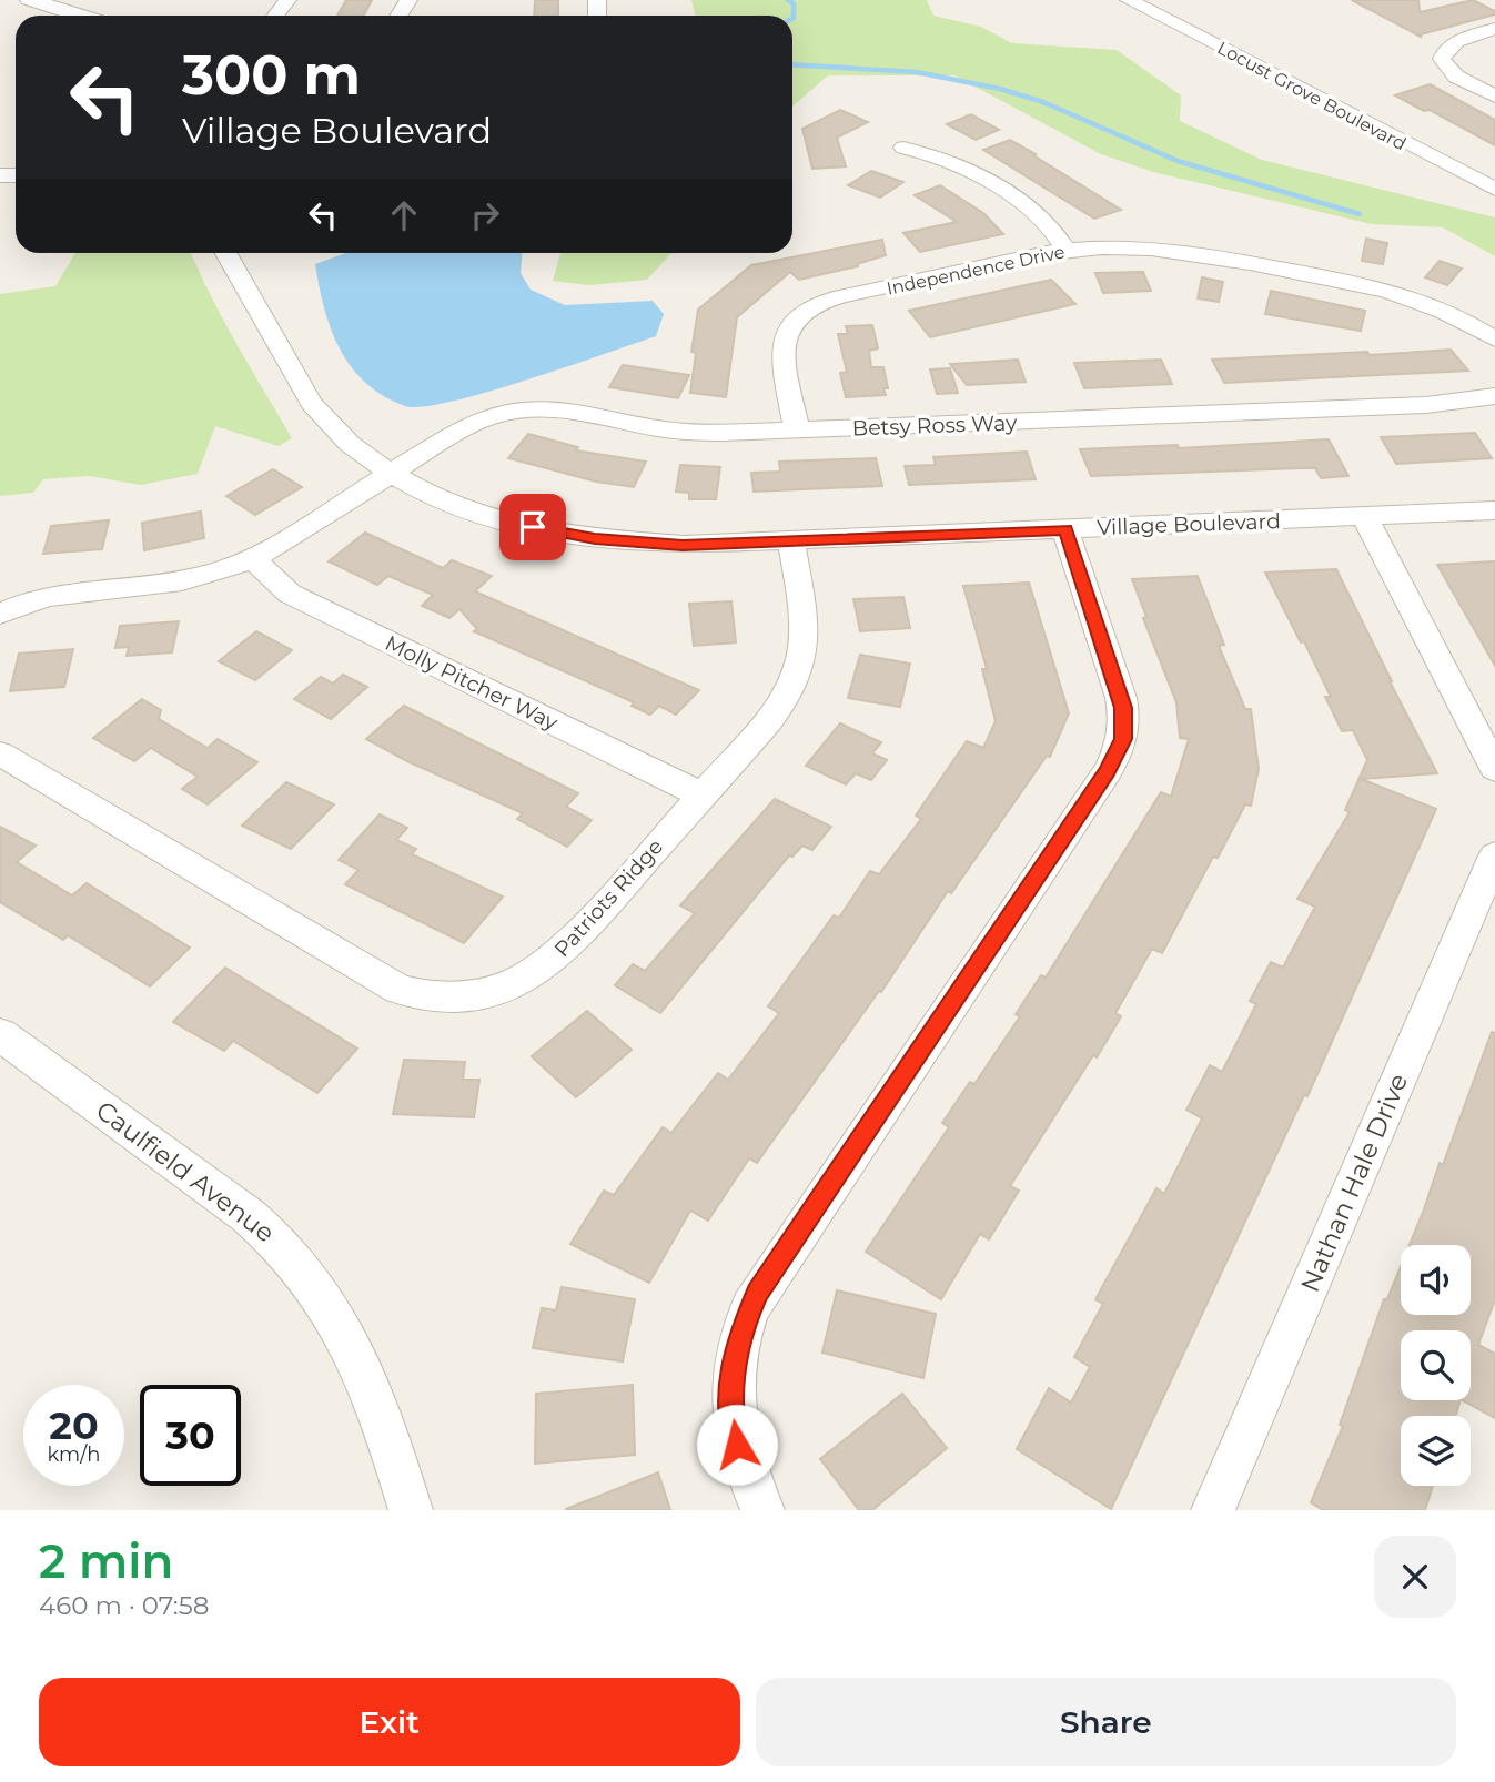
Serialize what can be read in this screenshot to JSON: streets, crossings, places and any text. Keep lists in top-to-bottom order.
{
  "streets": {
    "street": [
      "Locust Grove Boulevard",
      "Independence Drive",
      "Betsy Ross Way",
      "Village Boulevard",
      "Molly Pitcher Way",
      "Patriots Ridge",
      "Caulfield Avenue",
      "Nathan Hale Drive"
    ]
  },
  "crossings": [
    ["Independence Drive", "Betsy Ross Way"],
    ["Betsy Ross Way", "Village Boulevard"],
    ["Village Boulevard", "Patriots Ridge"],
    ["Molly Pitcher Way", "Patriots Ridge"]
  ],
  "page": {
    "turn": ["300 m", "Village Boulevard"],
    "speed": "20 km/h",
    "limit": "30",
    "heading": ["2 min", "460 m · 07:58"],
    "buttons": ["Exit", "Share"]
  }
}
